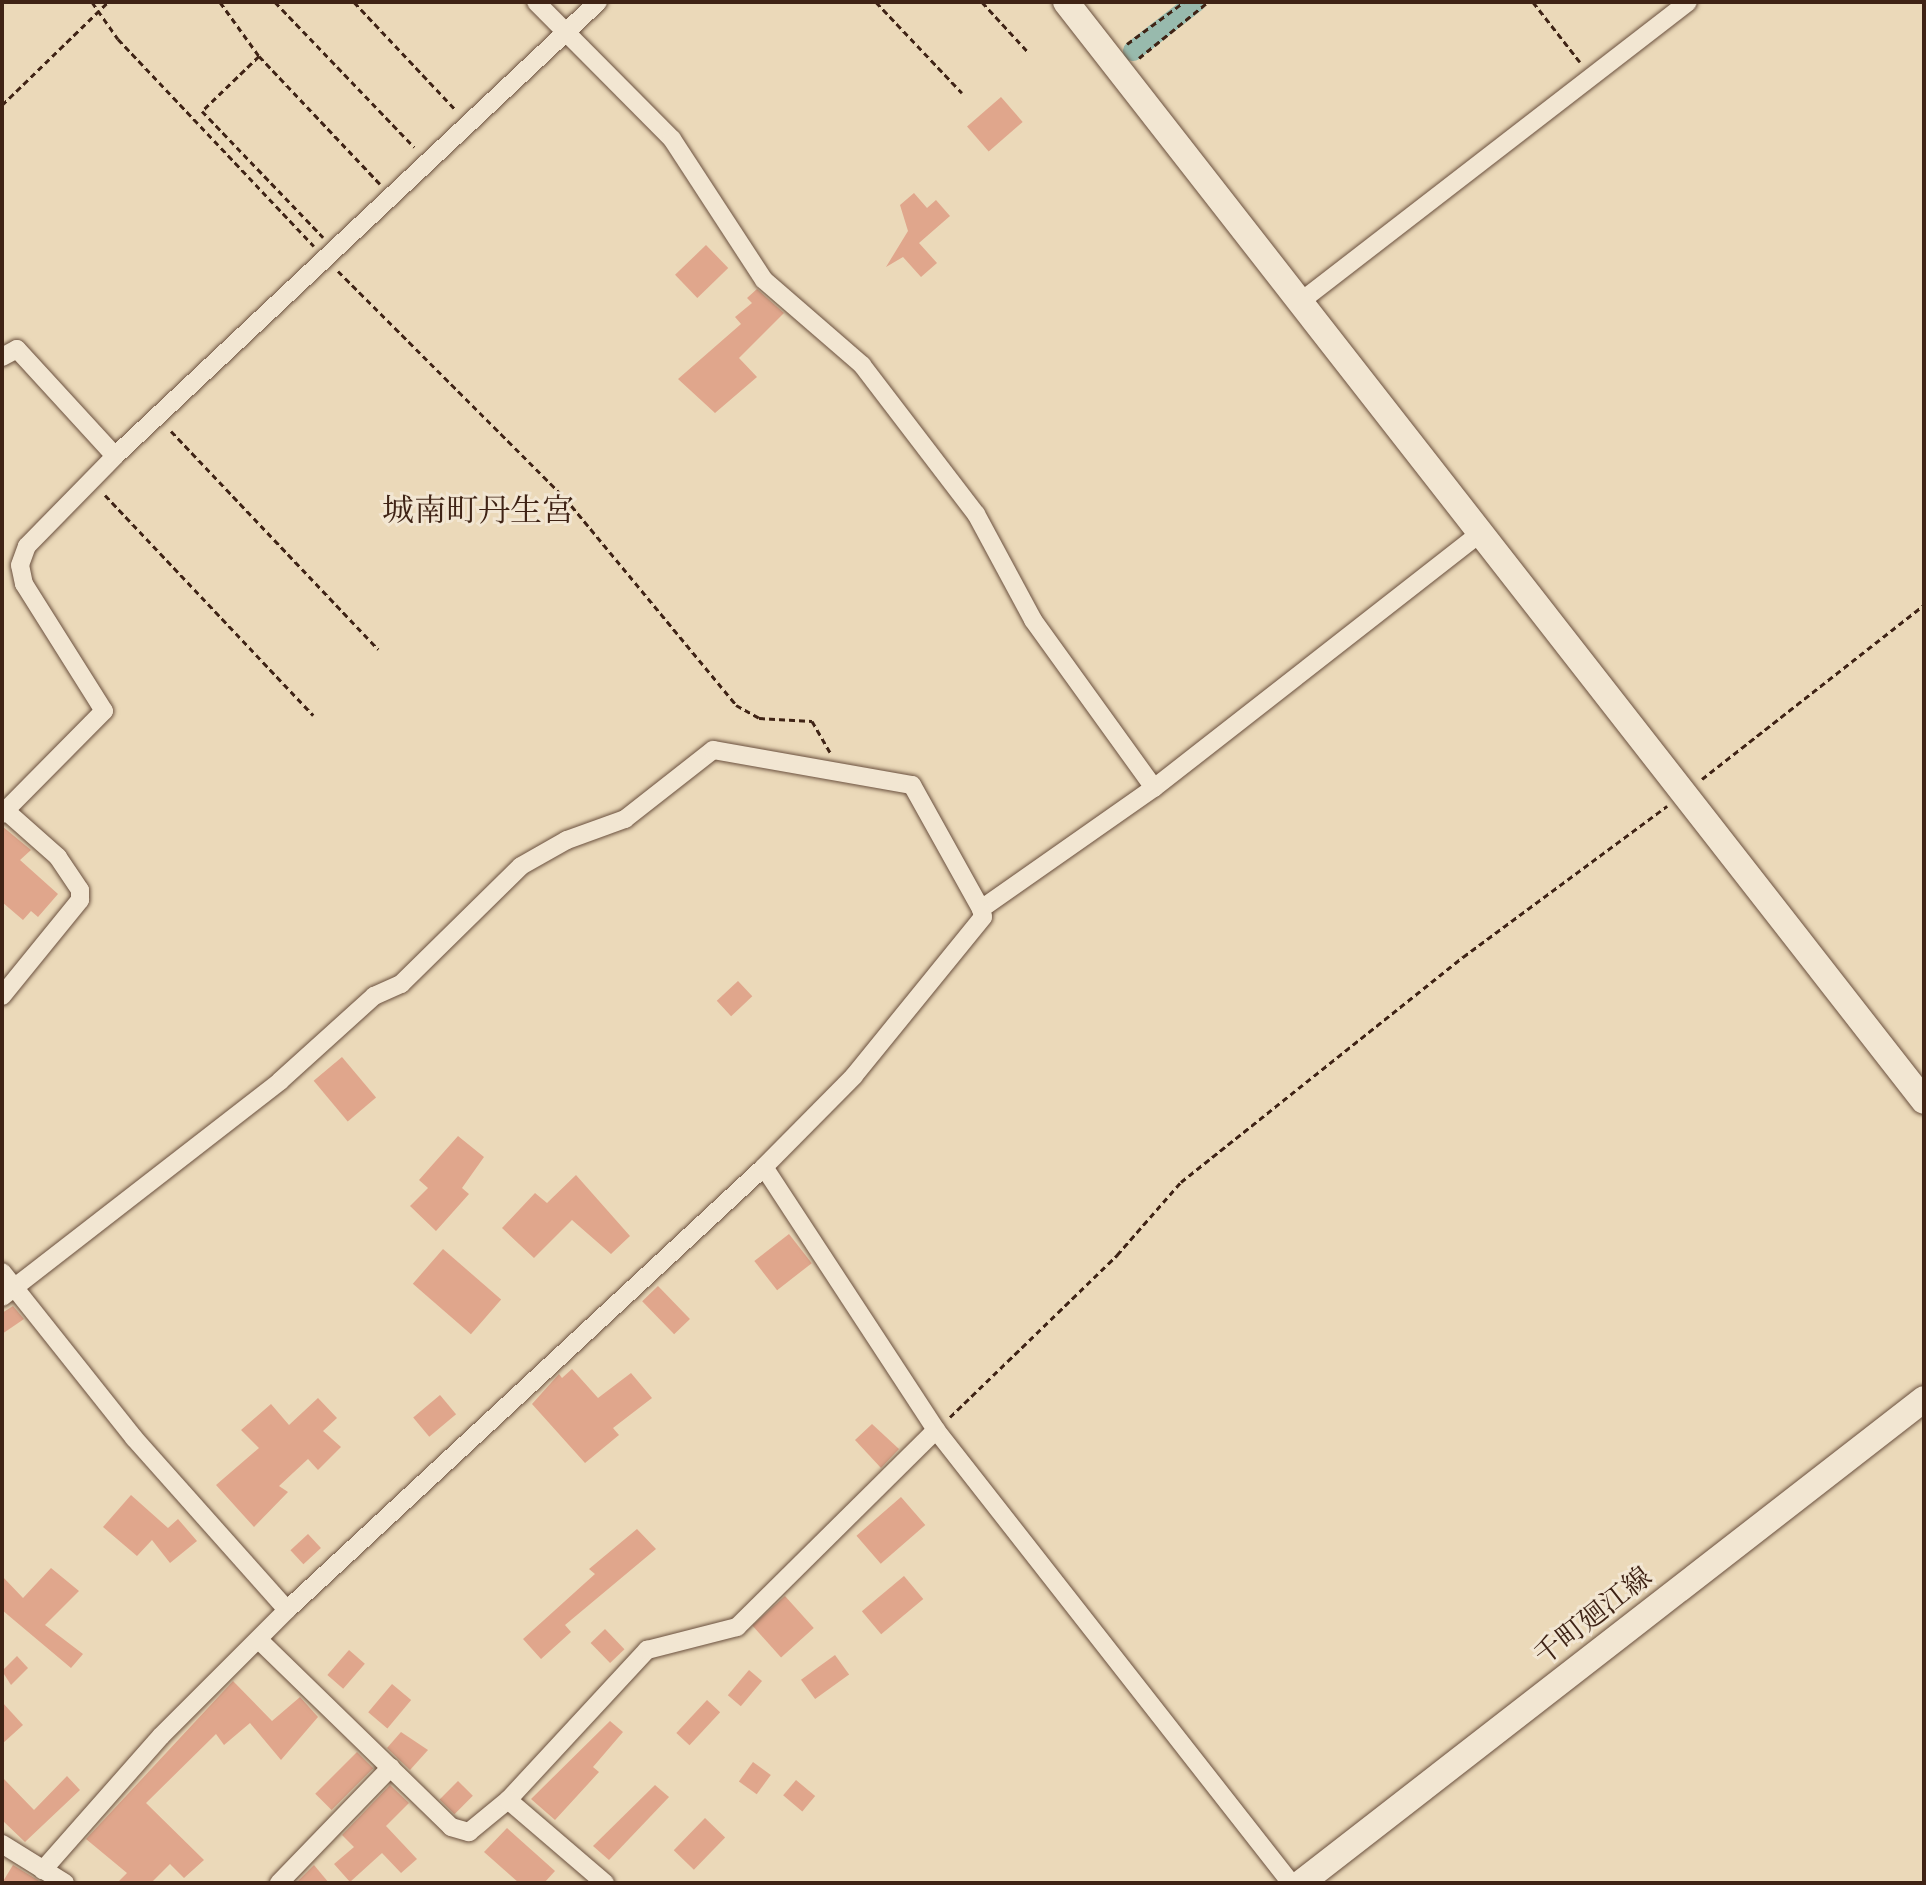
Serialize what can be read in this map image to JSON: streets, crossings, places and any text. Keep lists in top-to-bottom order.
{
  "streets": {
    "street": ["千町廻江線"]
  },
  "districts": ["城南町丹生宮"]
}
